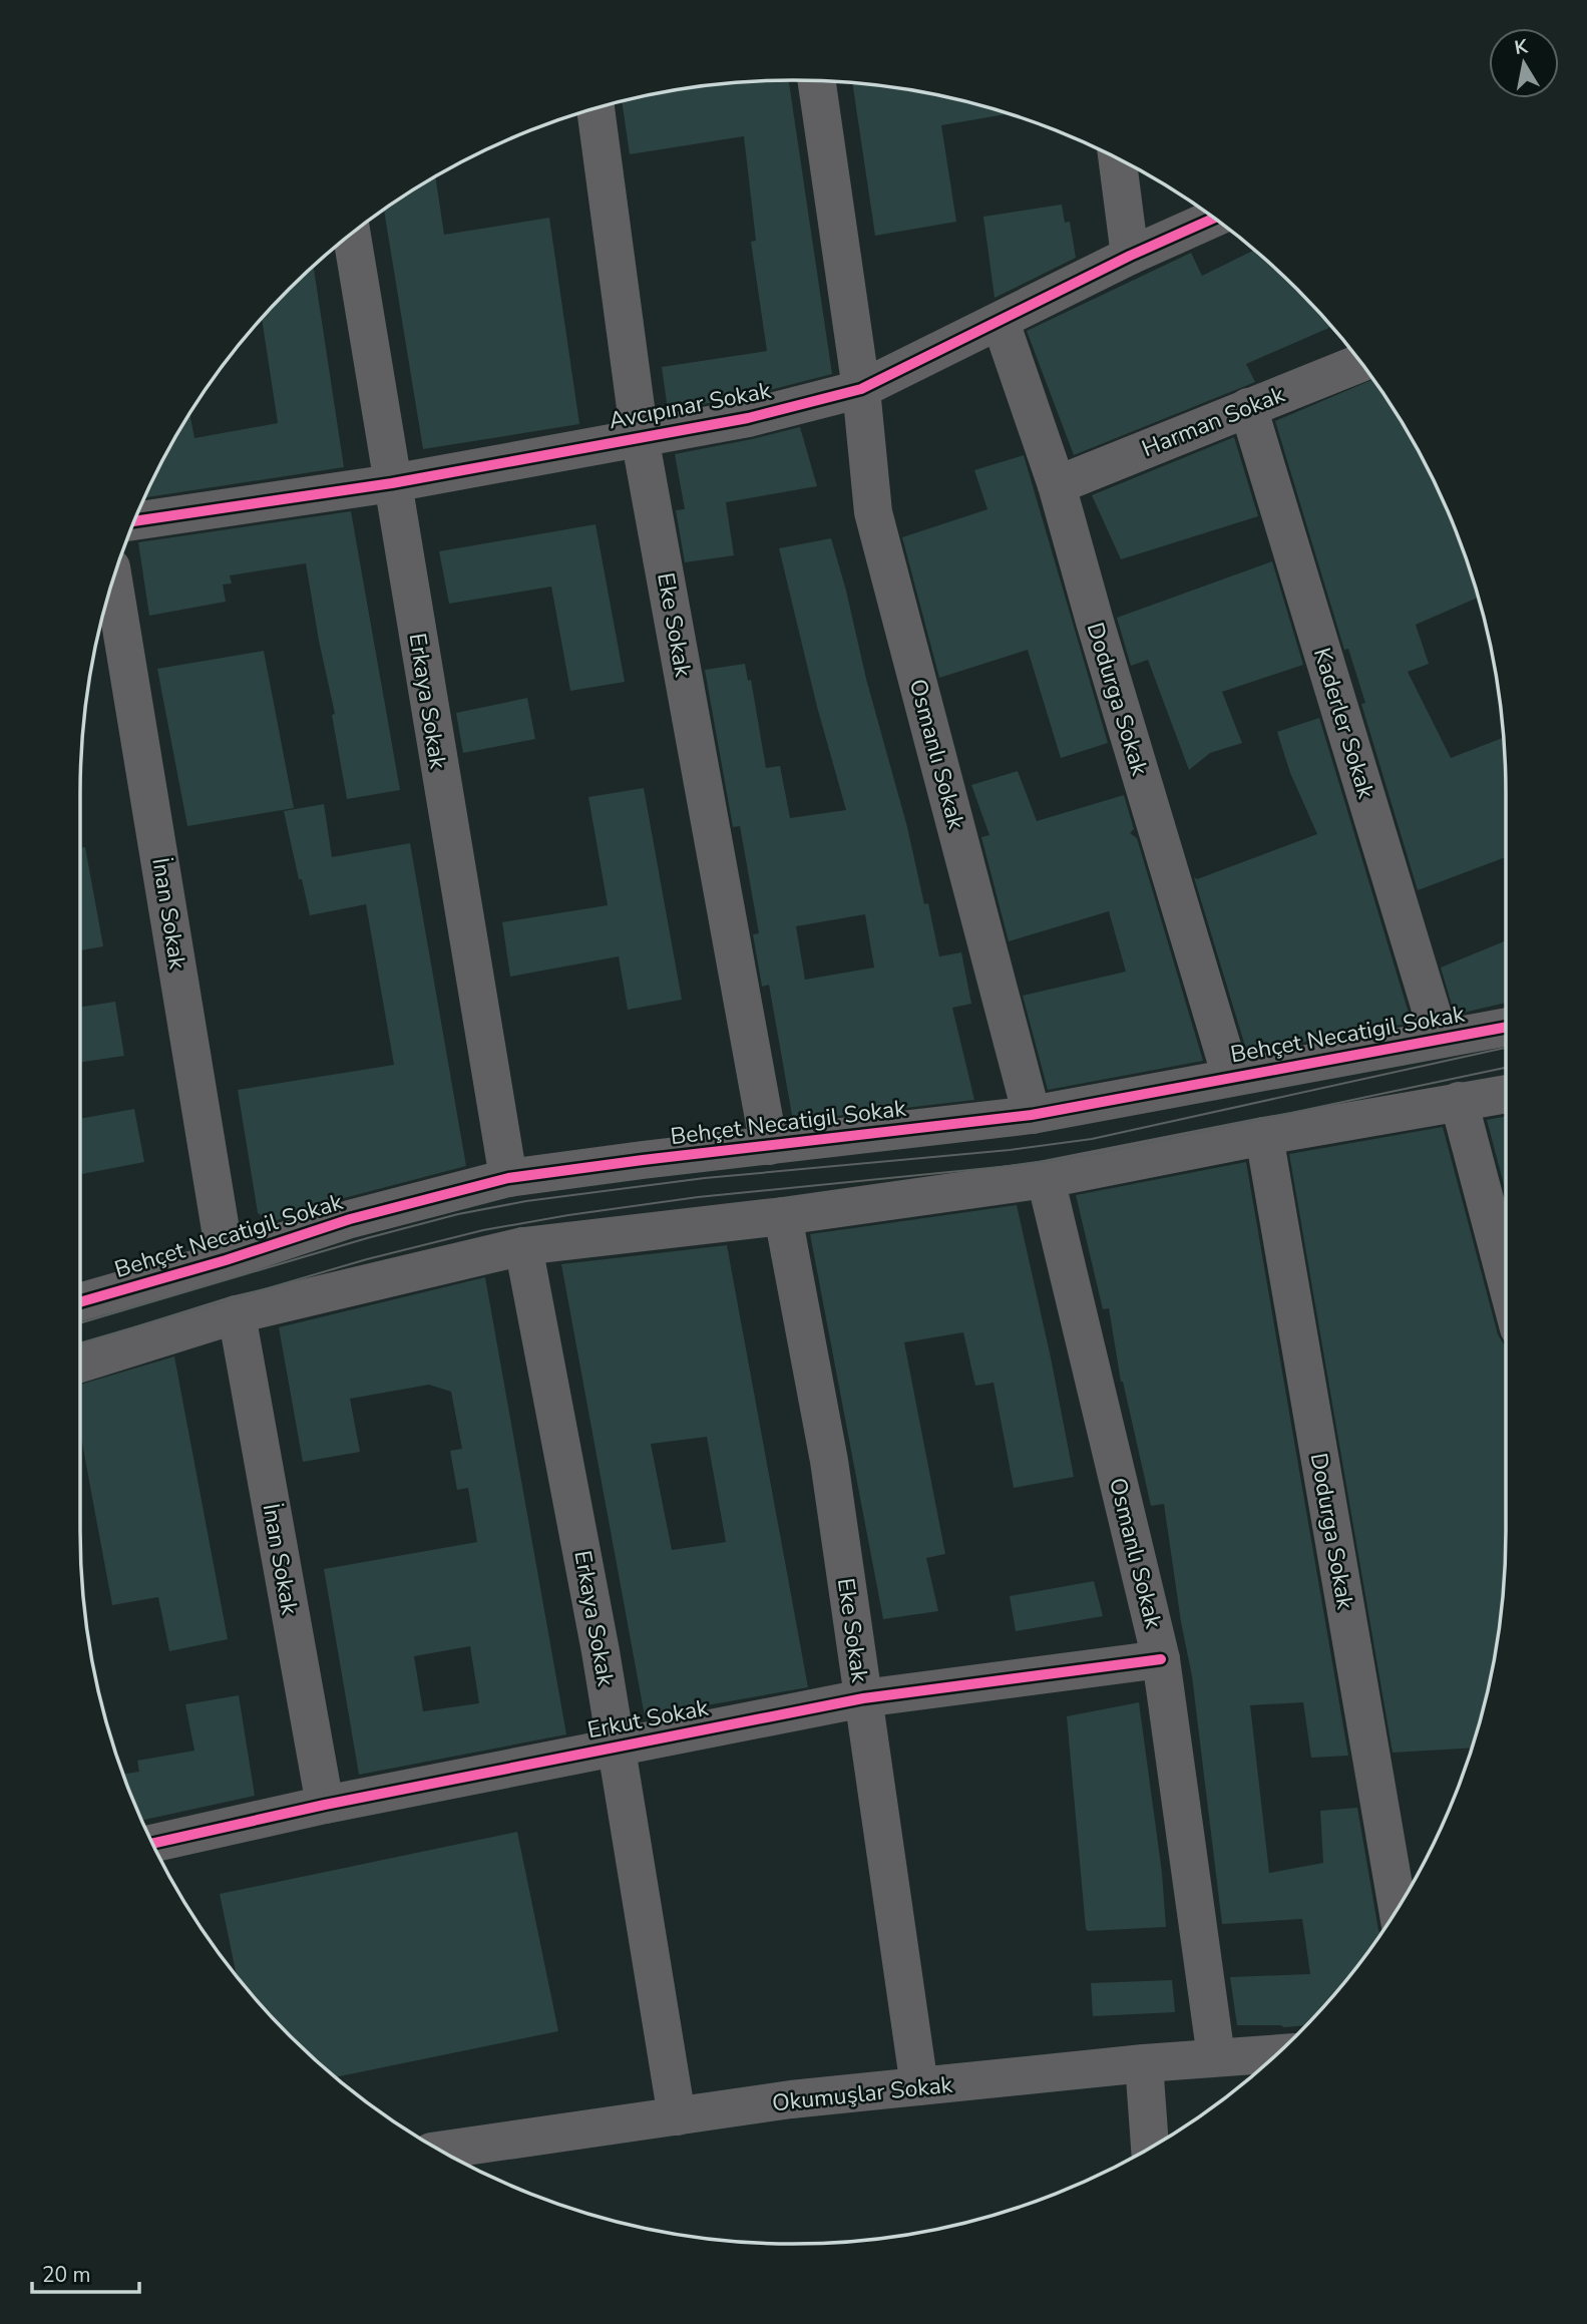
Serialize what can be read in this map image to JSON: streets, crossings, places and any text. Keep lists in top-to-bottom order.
{
  "streets": {
    "street": [
      "Avcıpınar Sokak",
      "Harman Sokak",
      "Eke Sokak",
      "Dodurga Sokak",
      "Erkaya Sokak",
      "Kaderler Sokak",
      "Osmanlı Sokak",
      "İnan Sokak",
      "Behçet Necatigil Sokak",
      "Erkut Sokak",
      "Okumuşlar Sokak"
    ]
  },
  "crossings": [
    ["Avcıpınar Sokak", "Eke Sokak"],
    ["Avcıpınar Sokak", "Dodurga Sokak"],
    ["Avcıpınar Sokak", "Erkaya Sokak"],
    ["Avcıpınar Sokak", "Osmanlı Sokak"],
    ["Harman Sokak", "Dodurga Sokak"],
    ["Harman Sokak", "Kaderler Sokak"],
    ["Eke Sokak", "Behçet Necatigil Sokak"],
    ["Eke Sokak", "Erkut Sokak"],
    ["Eke Sokak", "Okumuşlar Sokak"],
    ["Dodurga Sokak", "Behçet Necatigil Sokak"],
    ["Erkaya Sokak", "Behçet Necatigil Sokak"],
    ["Erkaya Sokak", "Erkut Sokak"],
    ["Erkaya Sokak", "Okumuşlar Sokak"],
    ["Kaderler Sokak", "Behçet Necatigil Sokak"],
    ["Osmanlı Sokak", "Behçet Necatigil Sokak"],
    ["Osmanlı Sokak", "Erkut Sokak"],
    ["Osmanlı Sokak", "Okumuşlar Sokak"],
    ["İnan Sokak", "Behçet Necatigil Sokak"],
    ["İnan Sokak", "Erkut Sokak"]
  ],
  "scale_bar": "20 m",
  "north": "top"
}
